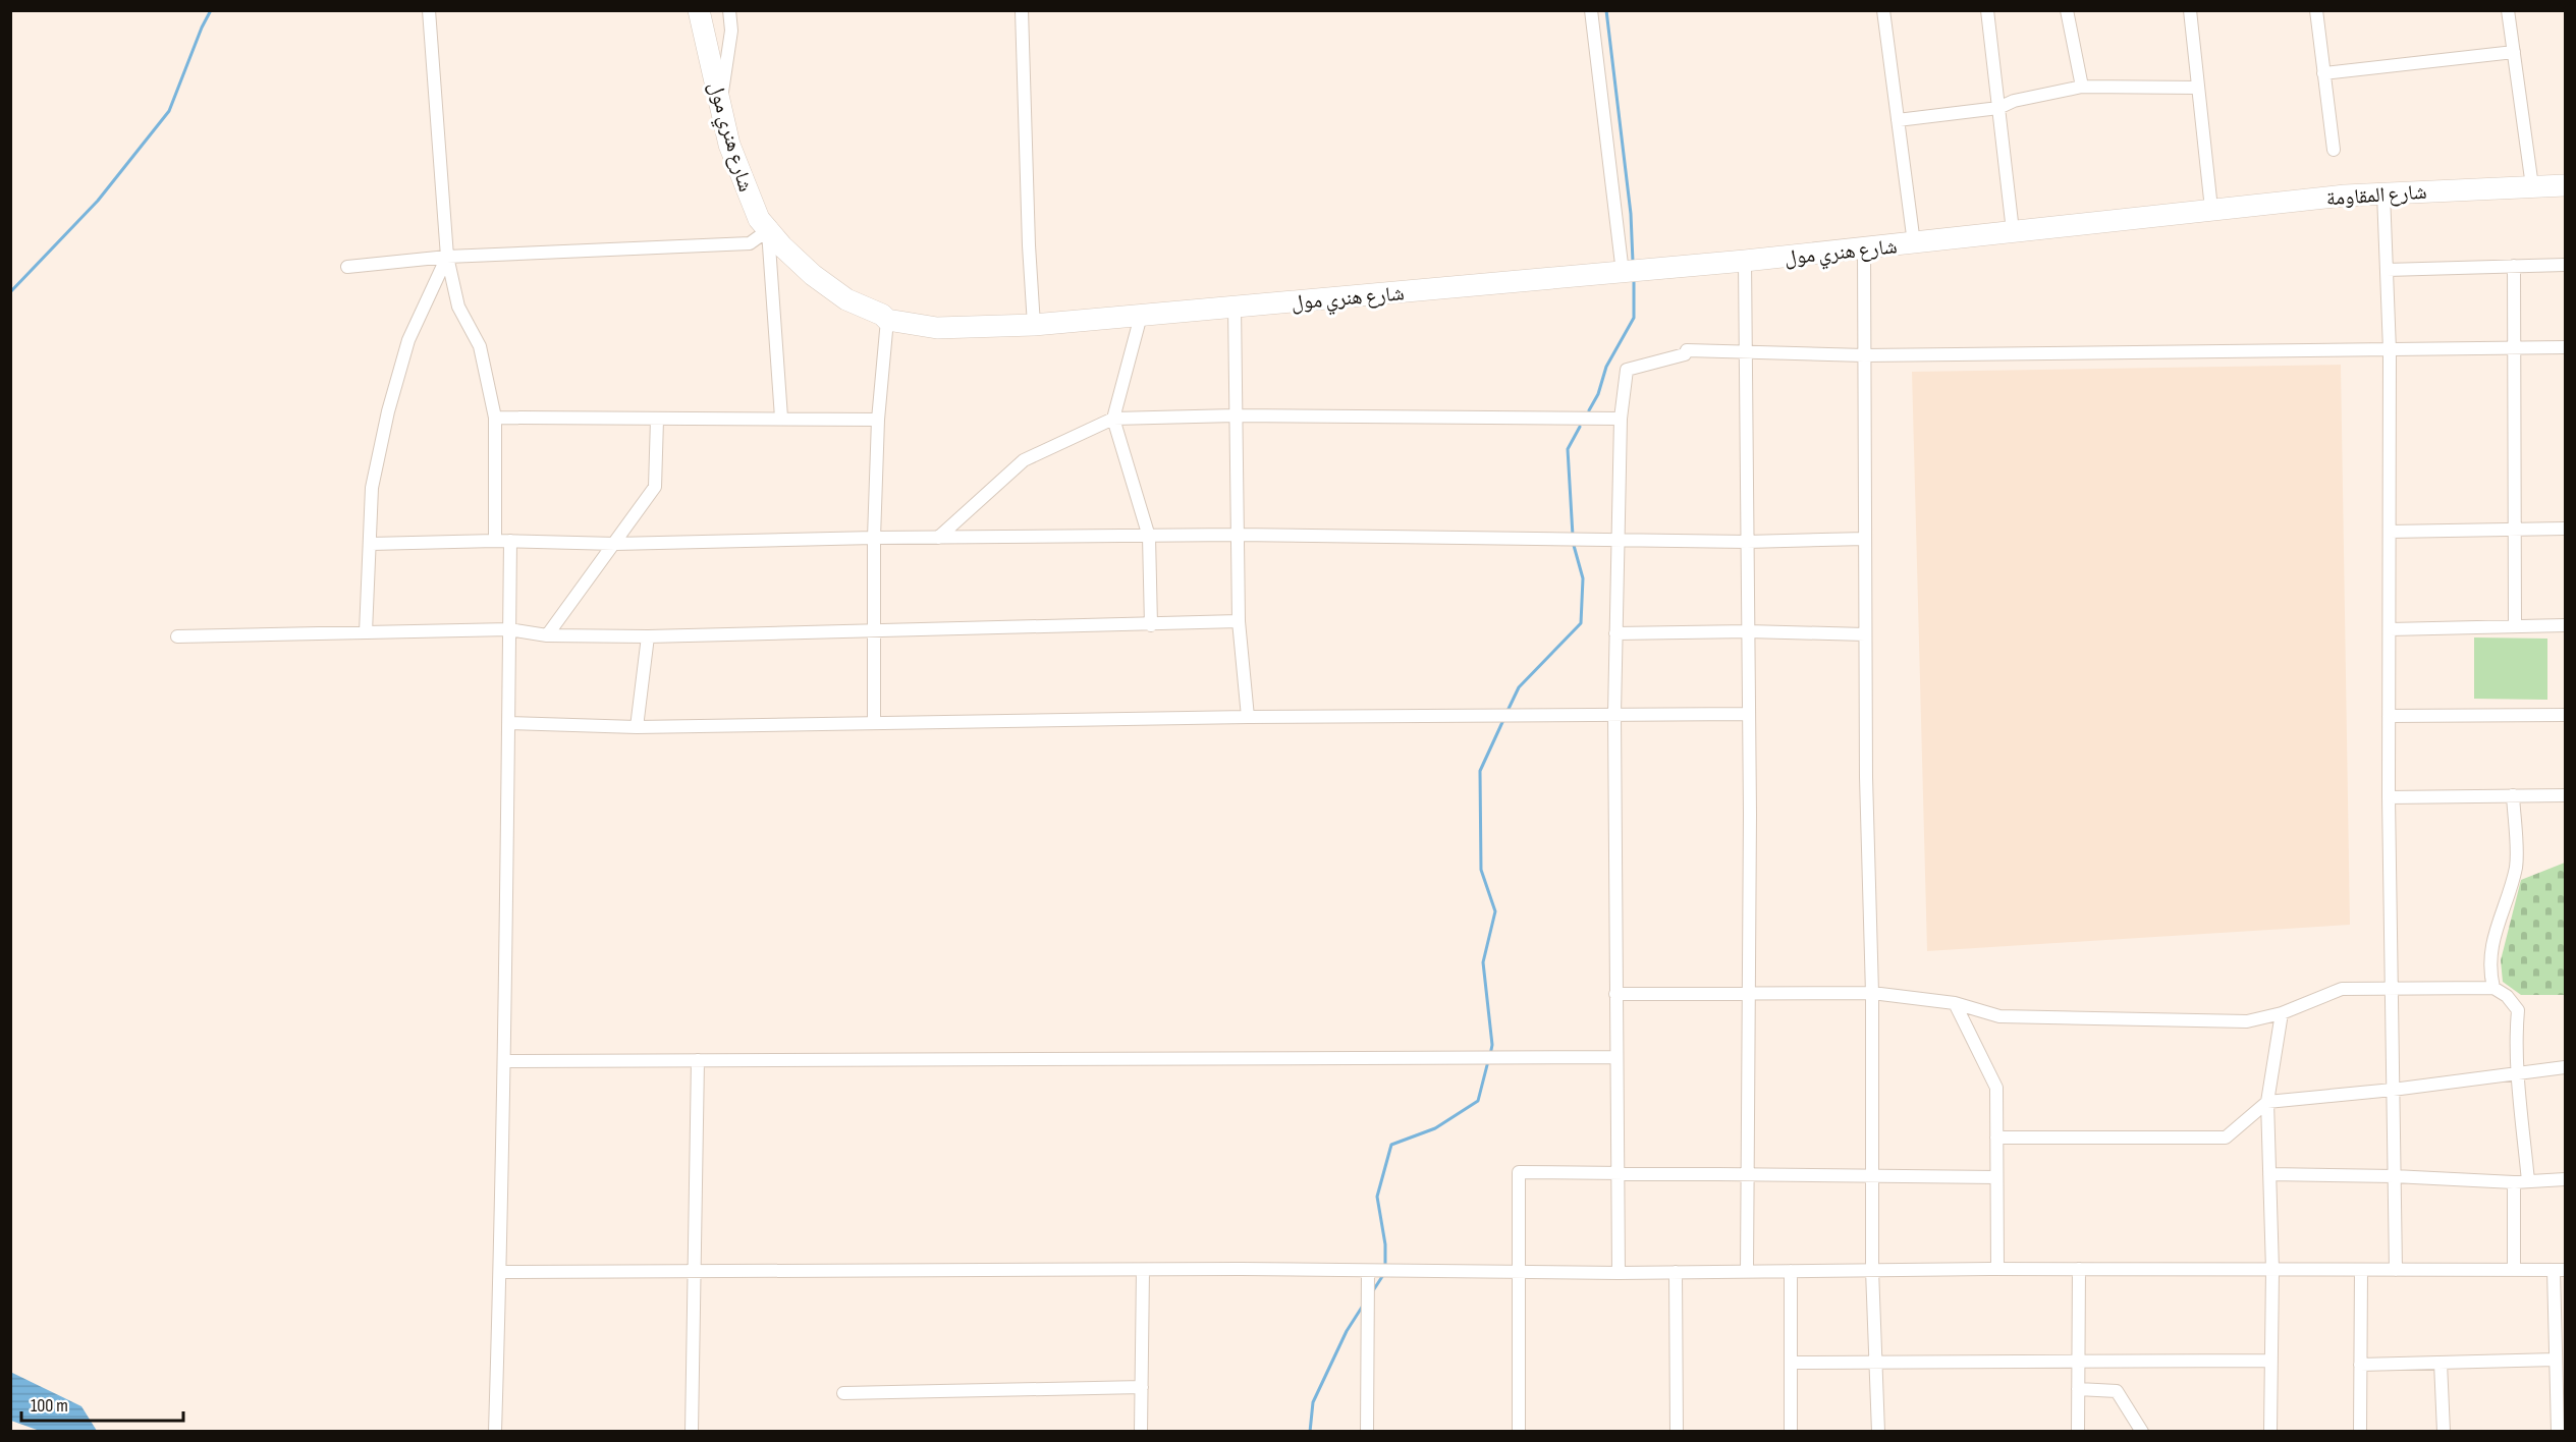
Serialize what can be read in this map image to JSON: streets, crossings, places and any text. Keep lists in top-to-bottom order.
{
  "streets": {
    "highway": ["شارع هنري مول", "شارع المقاومة"]
  },
  "crossings": [
    ["شارع هنري مول", "شارع المقاومة"]
  ],
  "scale_bar": "100 m"
}
